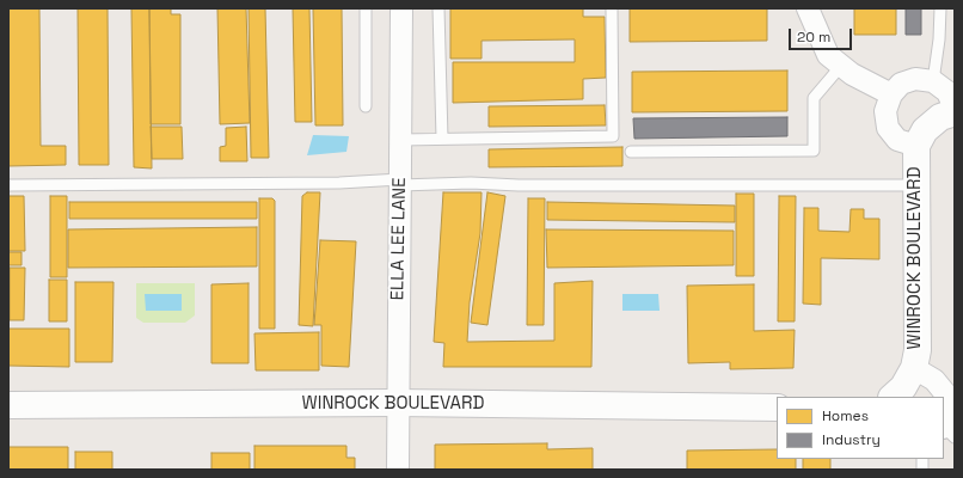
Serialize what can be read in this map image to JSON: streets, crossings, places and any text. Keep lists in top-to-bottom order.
{
  "streets": {
    "street": ["ELLA LEE LANE", "WINROCK BOULEVARD"]
  },
  "crossings": [
    ["ELLA LEE LANE", "WINROCK BOULEVARD"]
  ],
  "legend": ["Homes", "Industry"],
  "scale_bar": "20 m"
}
